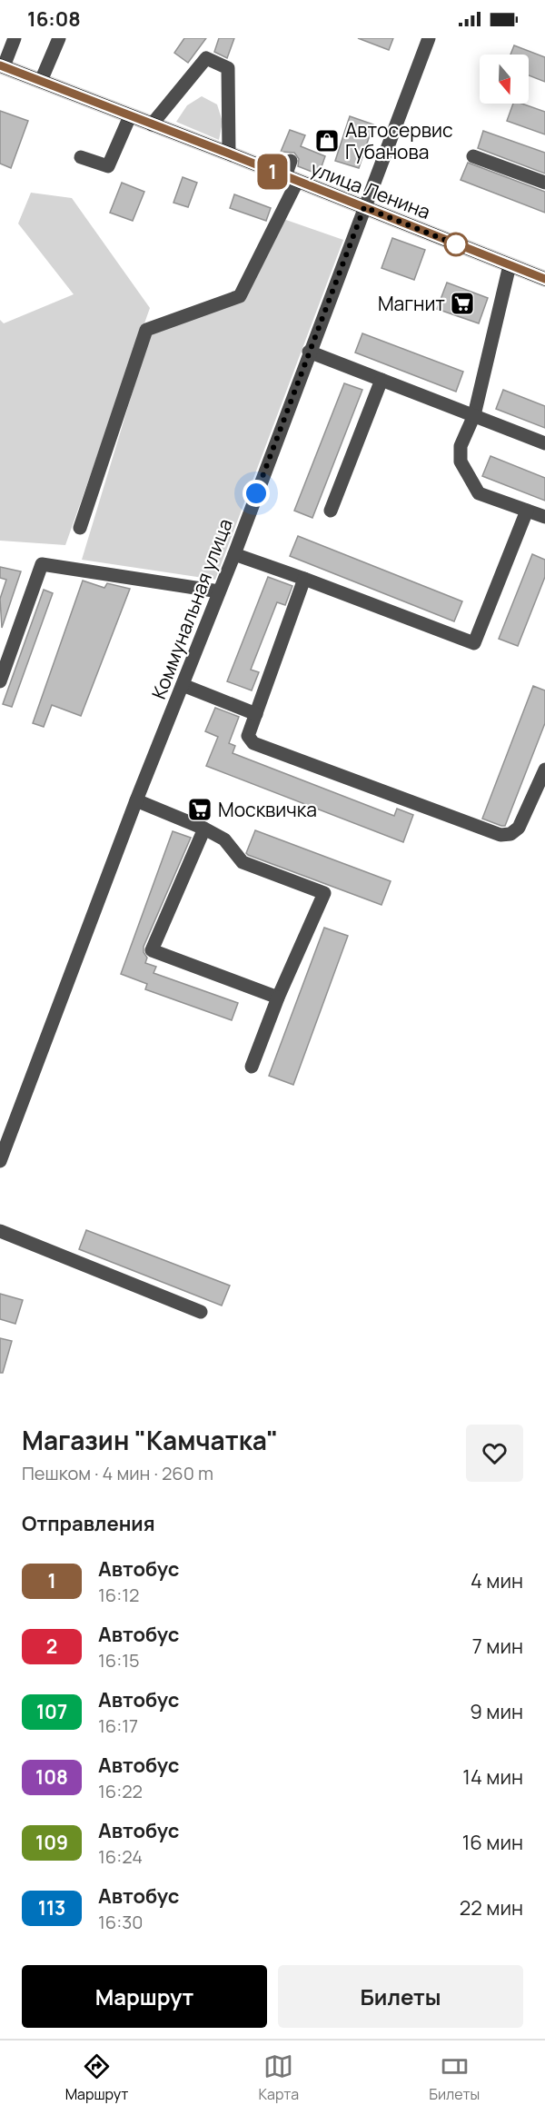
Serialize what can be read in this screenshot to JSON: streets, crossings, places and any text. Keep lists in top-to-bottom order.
{
  "streets": {
    "main road": ["улица Ленина"],
    "street": ["Коммунальная улица"]
  },
  "crossings": [
    ["улица Ленина", "Коммунальная улица"]
  ],
  "places": {
    "shop": ["Автосервис Губанова"],
    "supermarket": ["Магнит", "Москвичка"]
  },
  "lines": ["bus line 1"],
  "north": "bottom",
  "page": {
    "status": "16:08",
    "on_map": "1",
    "heading": [
      ["Магазин \"Камчатка\"", "Пешком · 4 мин · 260 m"],
      "Отправления"
    ],
    "list": [
      {
        "mark": "1",
        "name": "Автобус",
        "note": "16:12",
        "value": "4 мин"
      },
      {
        "mark": "2",
        "name": "Автобус",
        "note": "16:15",
        "value": "7 мин"
      },
      {
        "mark": "107",
        "name": "Автобус",
        "note": "16:17",
        "value": "9 мин"
      },
      {
        "mark": "108",
        "name": "Автобус",
        "note": "16:22",
        "value": "14 мин"
      },
      {
        "mark": "109",
        "name": "Автобус",
        "note": "16:24",
        "value": "16 мин"
      },
      {
        "mark": "113",
        "name": "Автобус",
        "note": "16:30",
        "value": "22 мин"
      }
    ],
    "buttons": ["Маршрут", "Билеты"],
    "tabs": ["Маршрут", "Карта", "Билеты"]
  }
}
